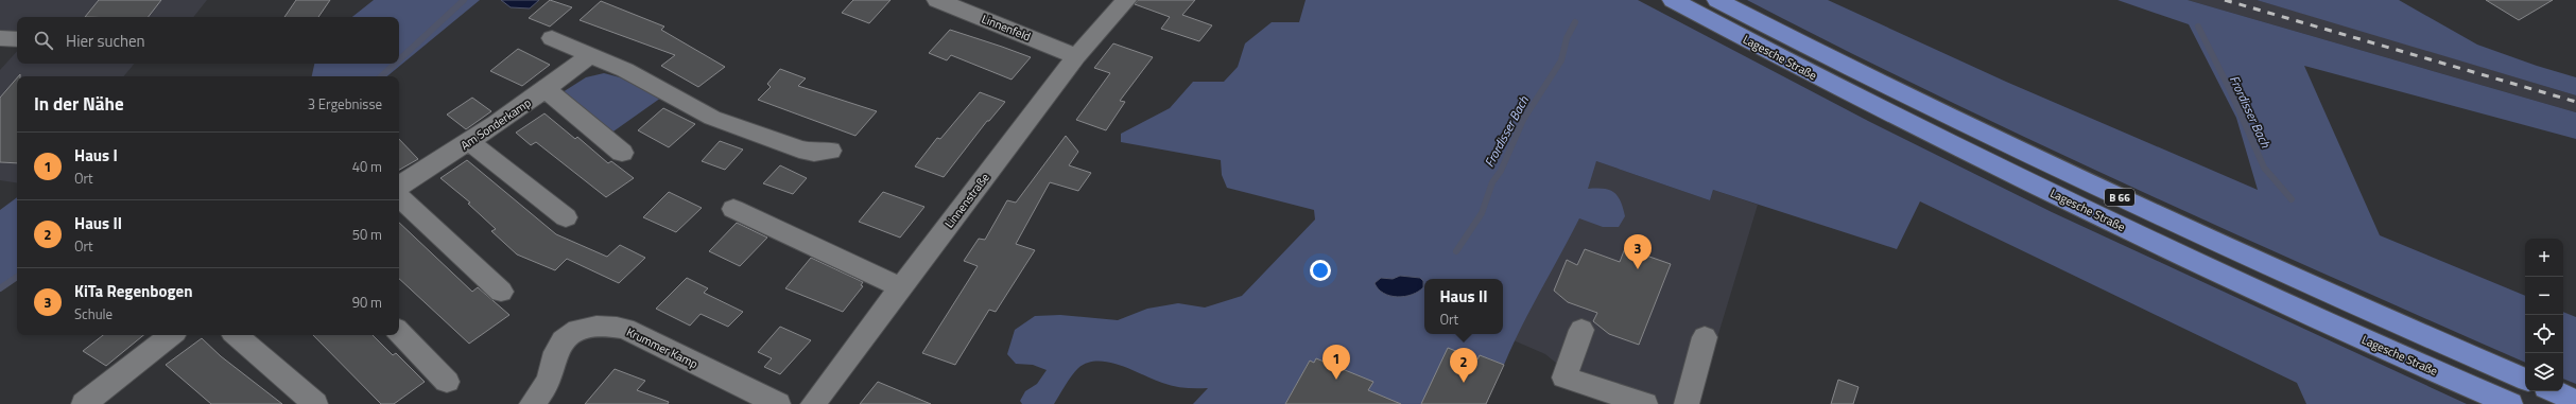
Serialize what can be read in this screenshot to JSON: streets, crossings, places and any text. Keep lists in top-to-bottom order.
{
  "streets": {
    "highway": ["Lagesche Straße", "B 66"],
    "street": [
      "Linnenfeld",
      "Am Sonderkamp",
      "Linnenstraße",
      "Krummer Kamp"
    ]
  },
  "crossings": [
    ["Linnenfeld", "Linnenstraße"]
  ],
  "water": ["Frordisser Bach"],
  "page": {
    "search": "Hier suchen",
    "heading": ["In der Nähe", "3 Ergebnisse"],
    "list": [
      {
        "mark": "1",
        "name": "Haus I",
        "note": "Ort",
        "value": "40 m"
      },
      {
        "mark": "2",
        "name": "Haus II",
        "note": "Ort",
        "value": "50 m"
      },
      {
        "mark": "3",
        "name": "KiTa Regenbogen",
        "note": "Schule",
        "value": "90 m"
      }
    ],
    "pins": ["3", "1", "2"],
    "map_buttons": ["+", "−"],
    "popup": ["Haus II", "Ort"]
  }
}
